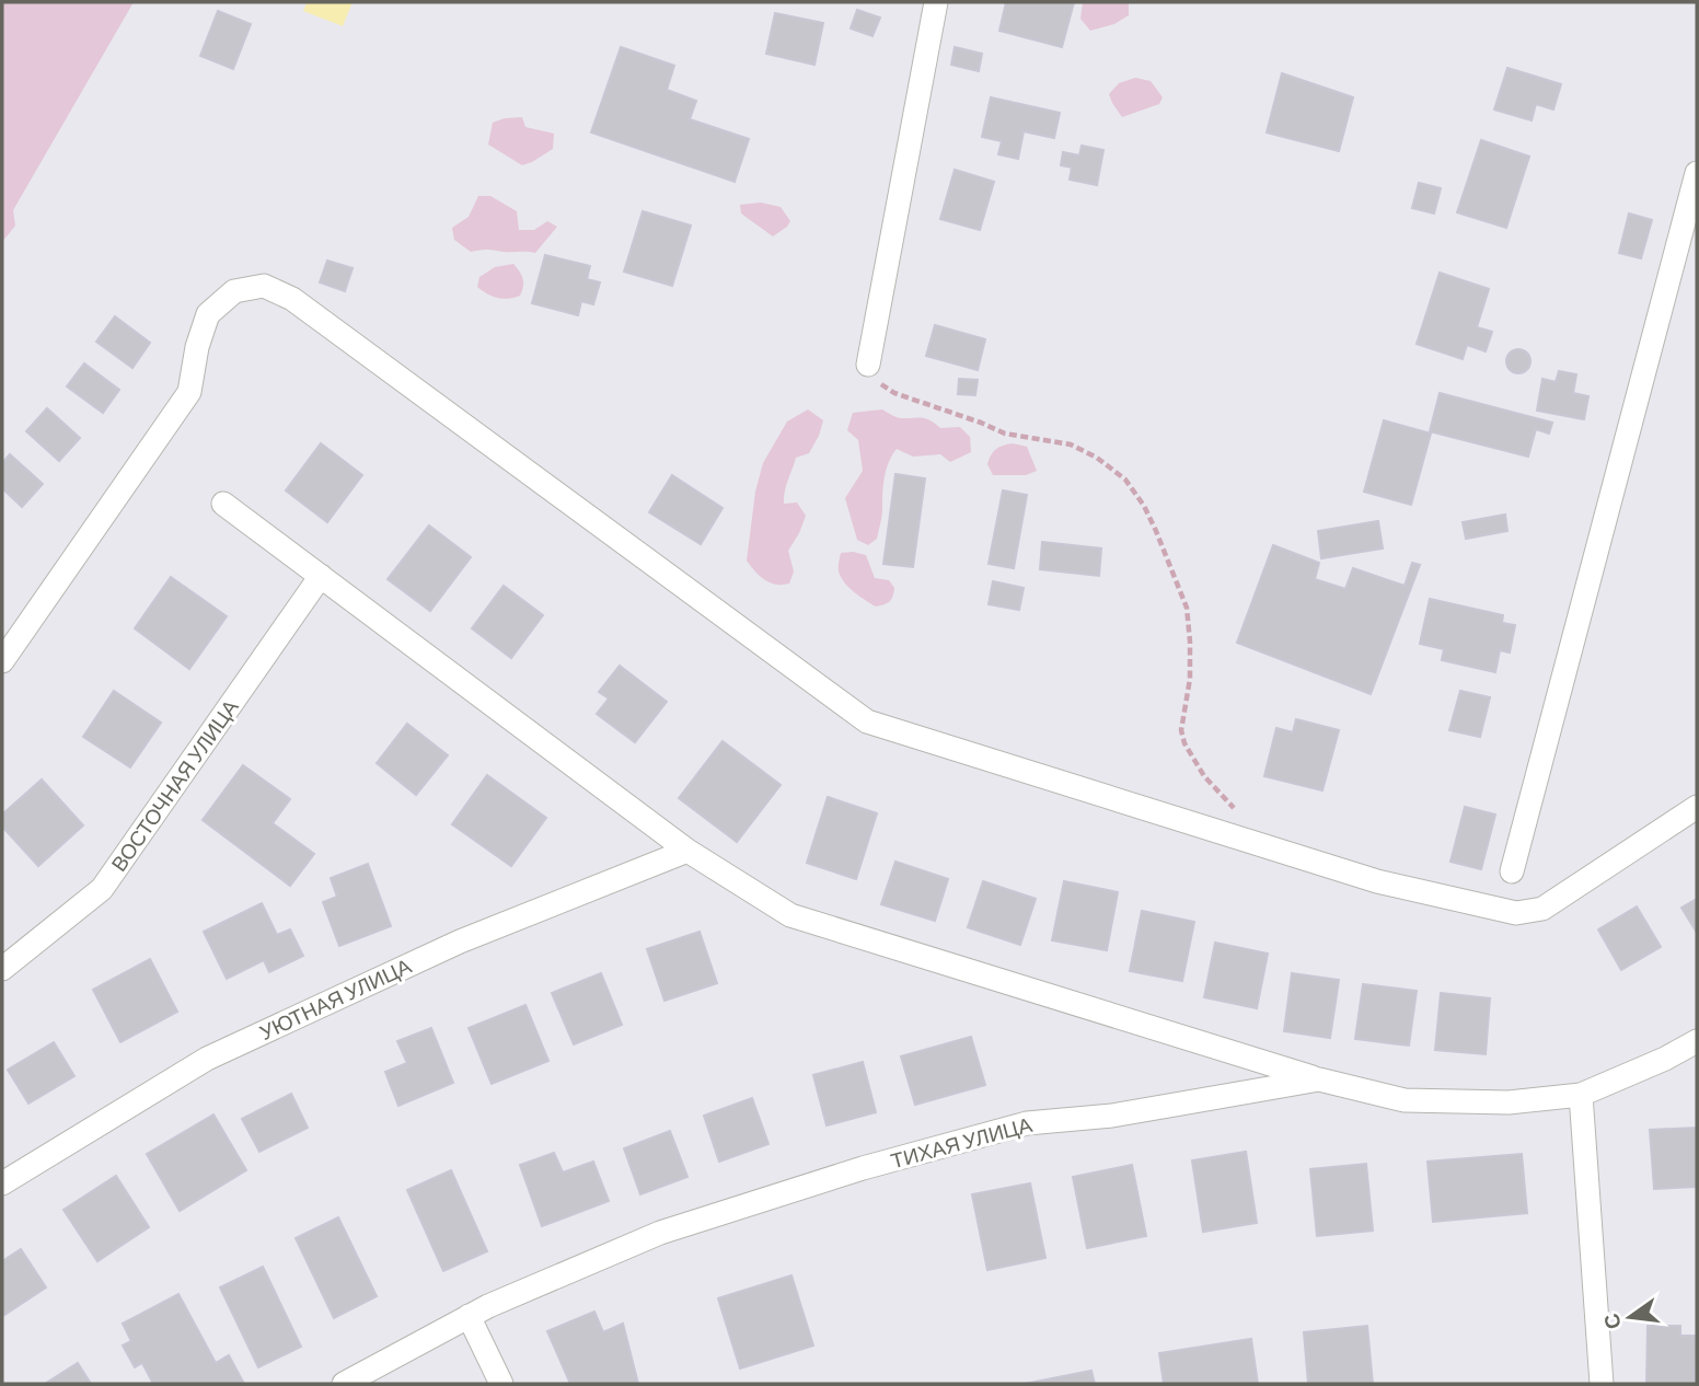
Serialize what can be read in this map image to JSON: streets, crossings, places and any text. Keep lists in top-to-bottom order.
{
  "streets": {
    "street": ["ВОСТОЧНАЯ УЛИЦА", "УЮТНАЯ УЛИЦА", "ТИХАЯ УЛИЦА"]
  },
  "north": "left"
}
